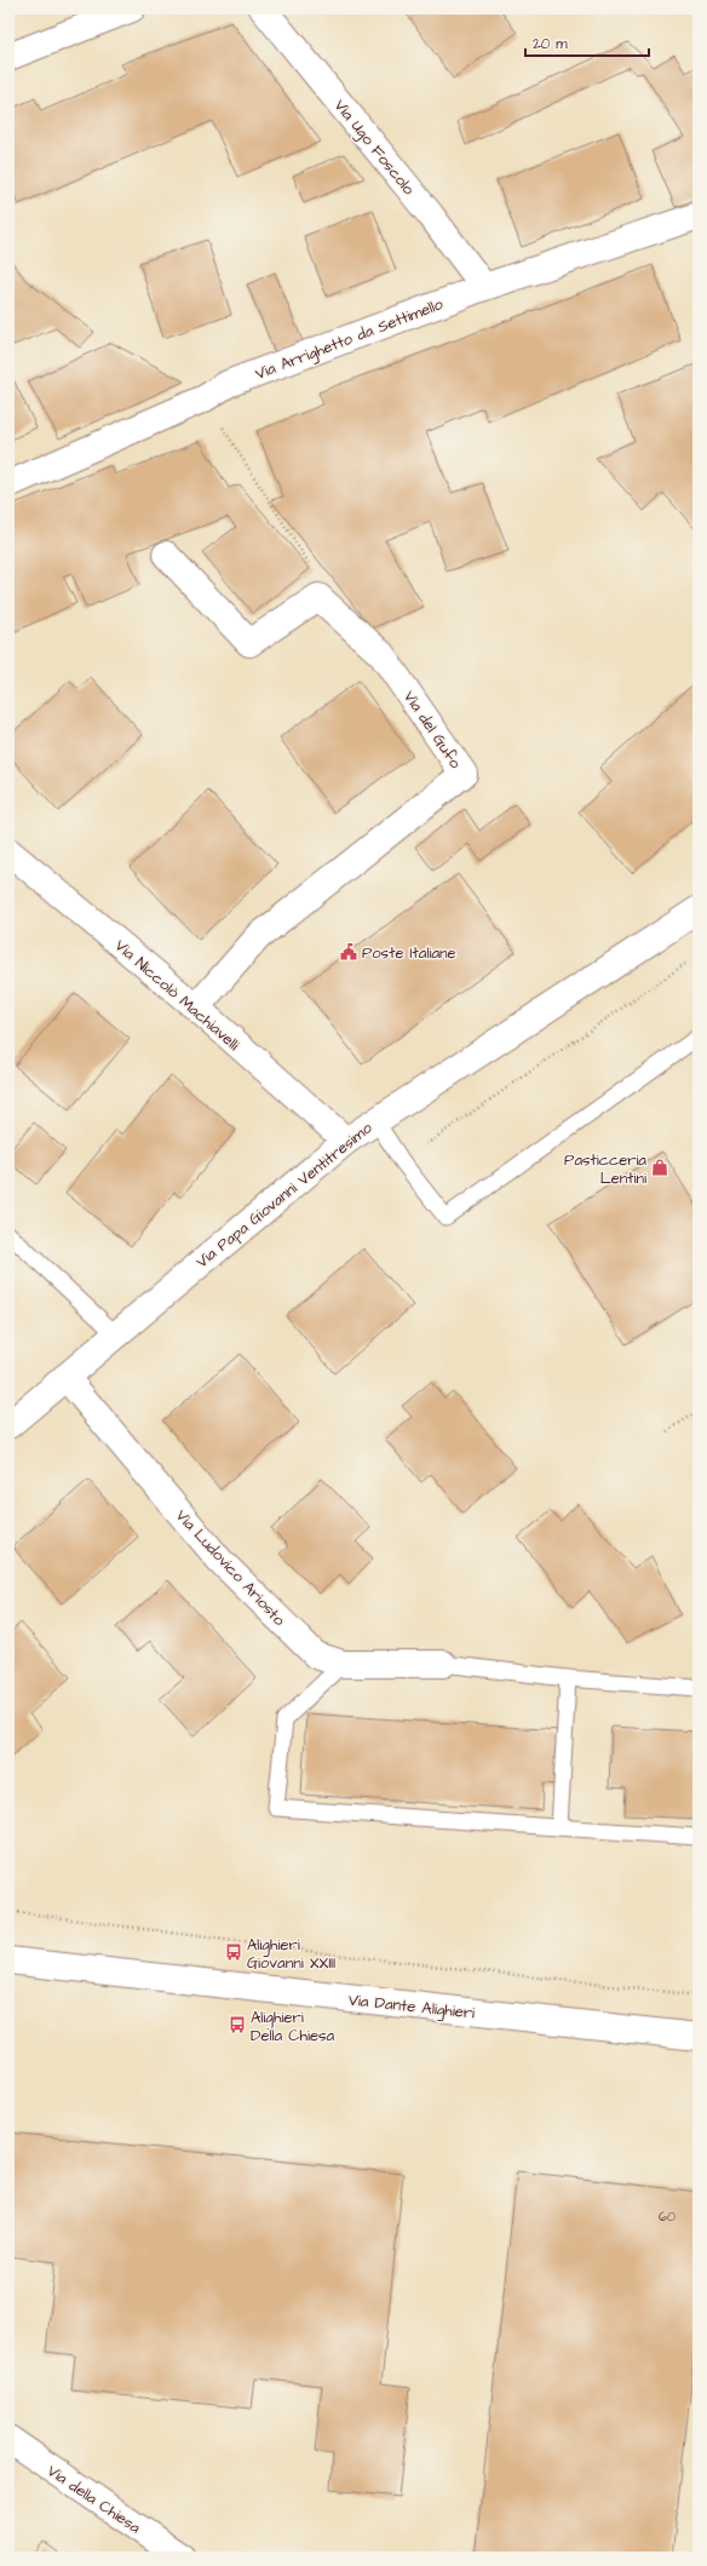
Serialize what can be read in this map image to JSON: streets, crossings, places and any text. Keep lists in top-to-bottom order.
{
  "streets": {
    "street": [
      "Via Ugo Foscolo",
      "Via Arrighetto da Settimello",
      "Via del Gufo",
      "Via Niccolò Machiavelli",
      "Via Papa Giovanni Ventitresimo",
      "Via Ludovico Ariosto",
      "Via Dante Alighieri",
      "Via della Chiesa"
    ]
  },
  "crossings": [
    ["Via Ugo Foscolo", "Via Arrighetto da Settimello"],
    ["Via del Gufo", "Via Niccolò Machiavelli"],
    ["Via Niccolò Machiavelli", "Via Papa Giovanni Ventitresimo"],
    ["Via Papa Giovanni Ventitresimo", "Via Ludovico Ariosto"]
  ],
  "places": {
    "public building": ["Poste Italiane"],
    "shop": ["Pasticceria Lentini"],
    "bus stop": ["Alighieri Giovanni XXIII", "Alighieri Della Chiesa"]
  },
  "house_numbers": ["60"],
  "scale_bar": "20 m"
}
